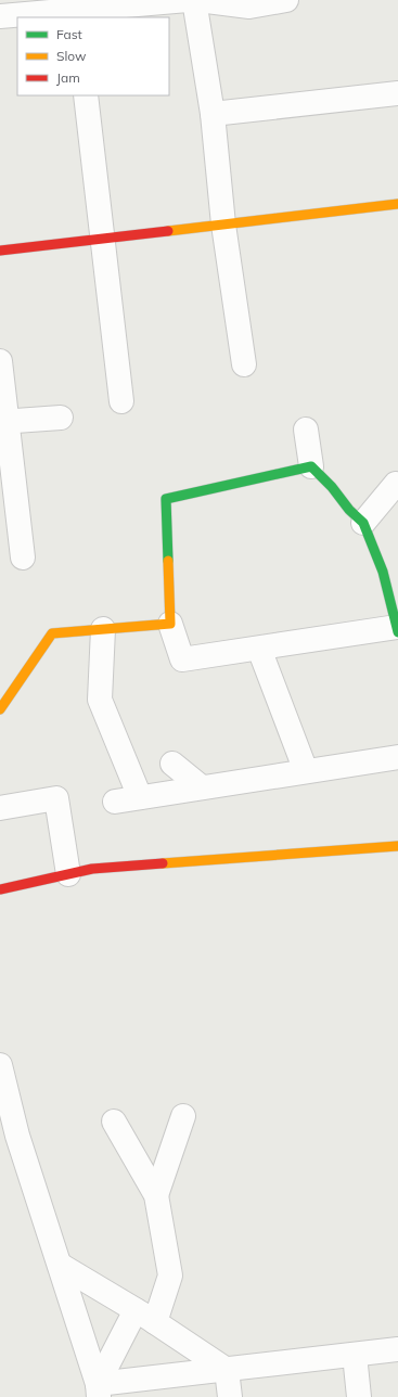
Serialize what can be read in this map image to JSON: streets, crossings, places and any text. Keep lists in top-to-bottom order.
{
  "legend": ["Fast", "Slow", "Jam"]
}
